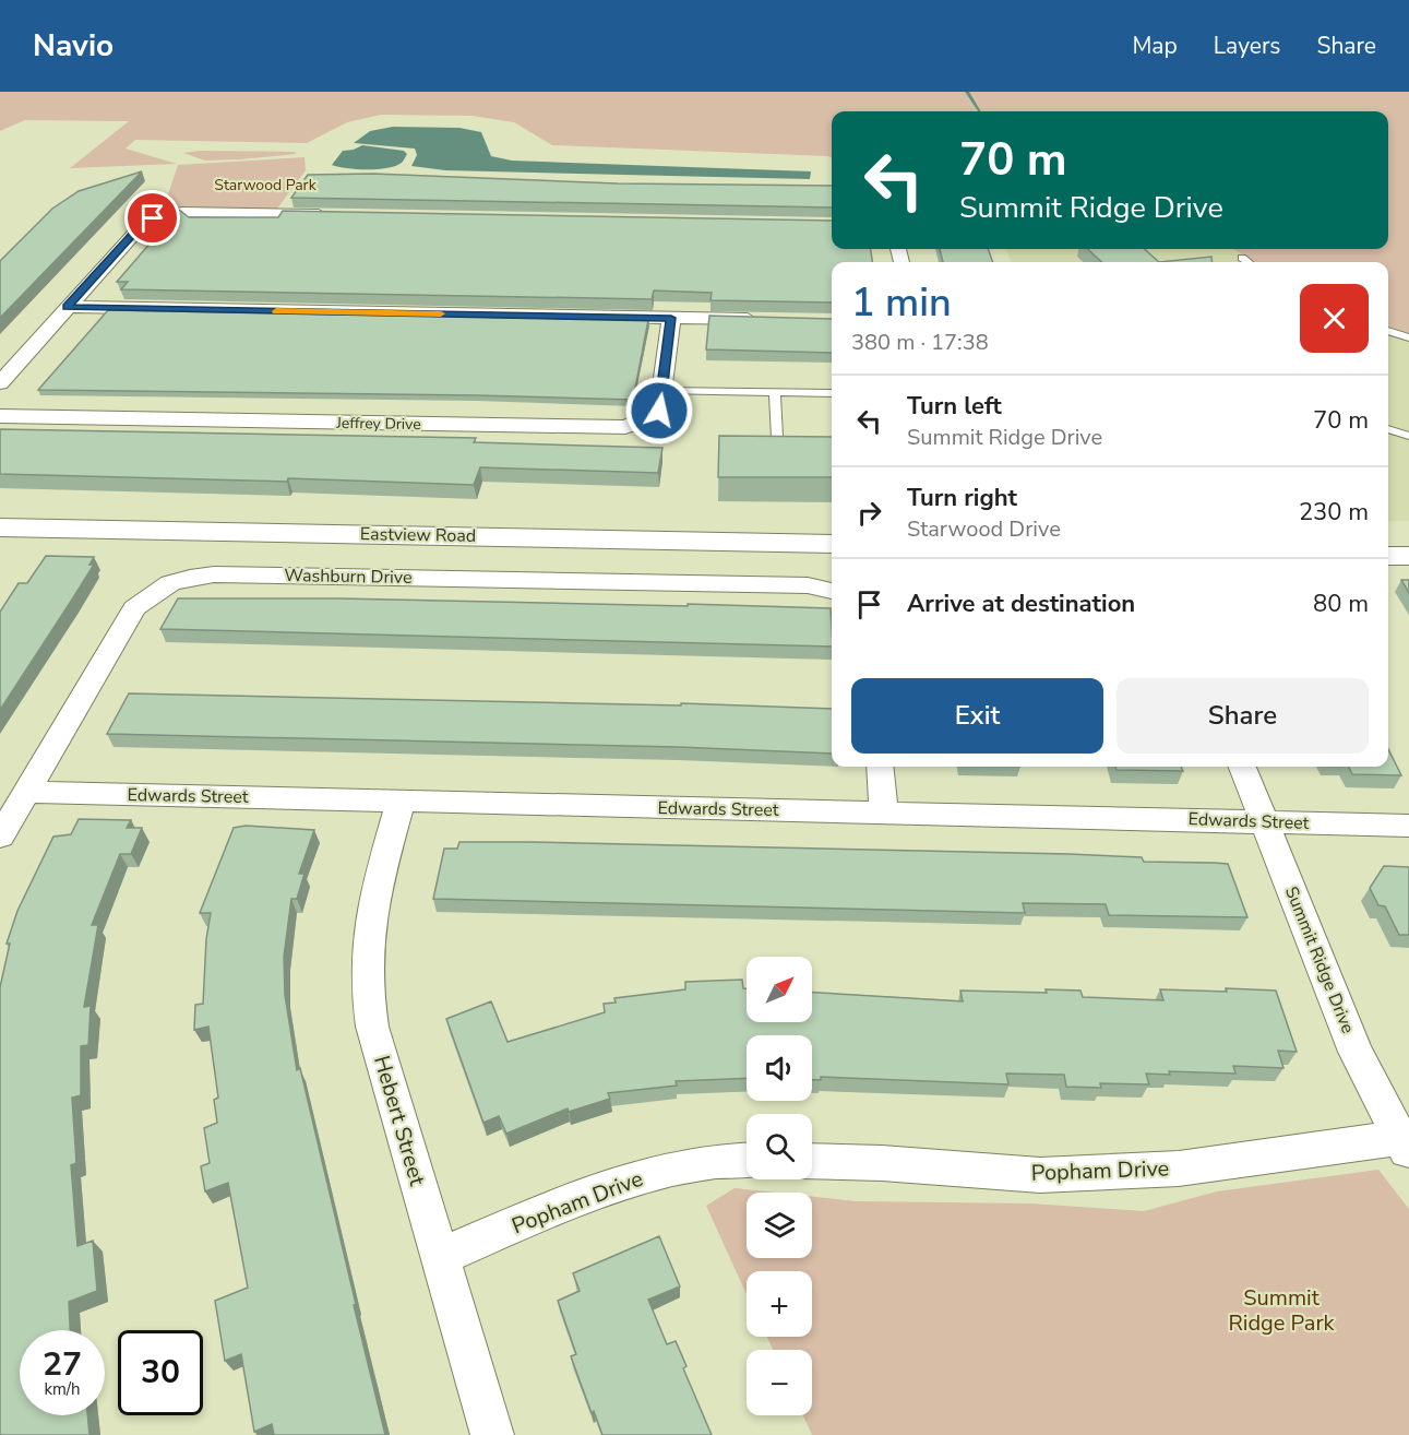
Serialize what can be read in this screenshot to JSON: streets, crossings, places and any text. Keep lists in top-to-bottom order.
{
  "streets": {
    "street": [
      "Jeffrey Drive",
      "Eastview Road",
      "Washburn Drive",
      "Edwards Street",
      "Summit Ridge Drive",
      "Hebert Street",
      "Popham Drive"
    ]
  },
  "crossings": [
    ["Washburn Drive", "Edwards Street"],
    ["Edwards Street", "Summit Ridge Drive"],
    ["Edwards Street", "Hebert Street"],
    ["Summit Ridge Drive", "Popham Drive"],
    ["Hebert Street", "Popham Drive"]
  ],
  "parks": ["Starwood Park", "Summit Ridge Park"],
  "north": "top right",
  "page": {
    "header": "Navio",
    "nav": ["Map", "Layers", "Share"],
    "turn": ["70 m", "Summit Ridge Drive"],
    "heading": ["1 min", "380 m · 17:38"],
    "list": [
      {
        "name": "Turn left",
        "note": "Summit Ridge Drive",
        "value": "70 m"
      },
      {
        "name": "Turn right",
        "note": "Starwood Drive",
        "value": "230 m"
      },
      {
        "name": "Arrive at destination",
        "value": "80 m"
      }
    ],
    "buttons": ["Exit", "Share"],
    "map_buttons": ["+", "−"],
    "speed": "27 km/h",
    "limit": "30"
  }
}
